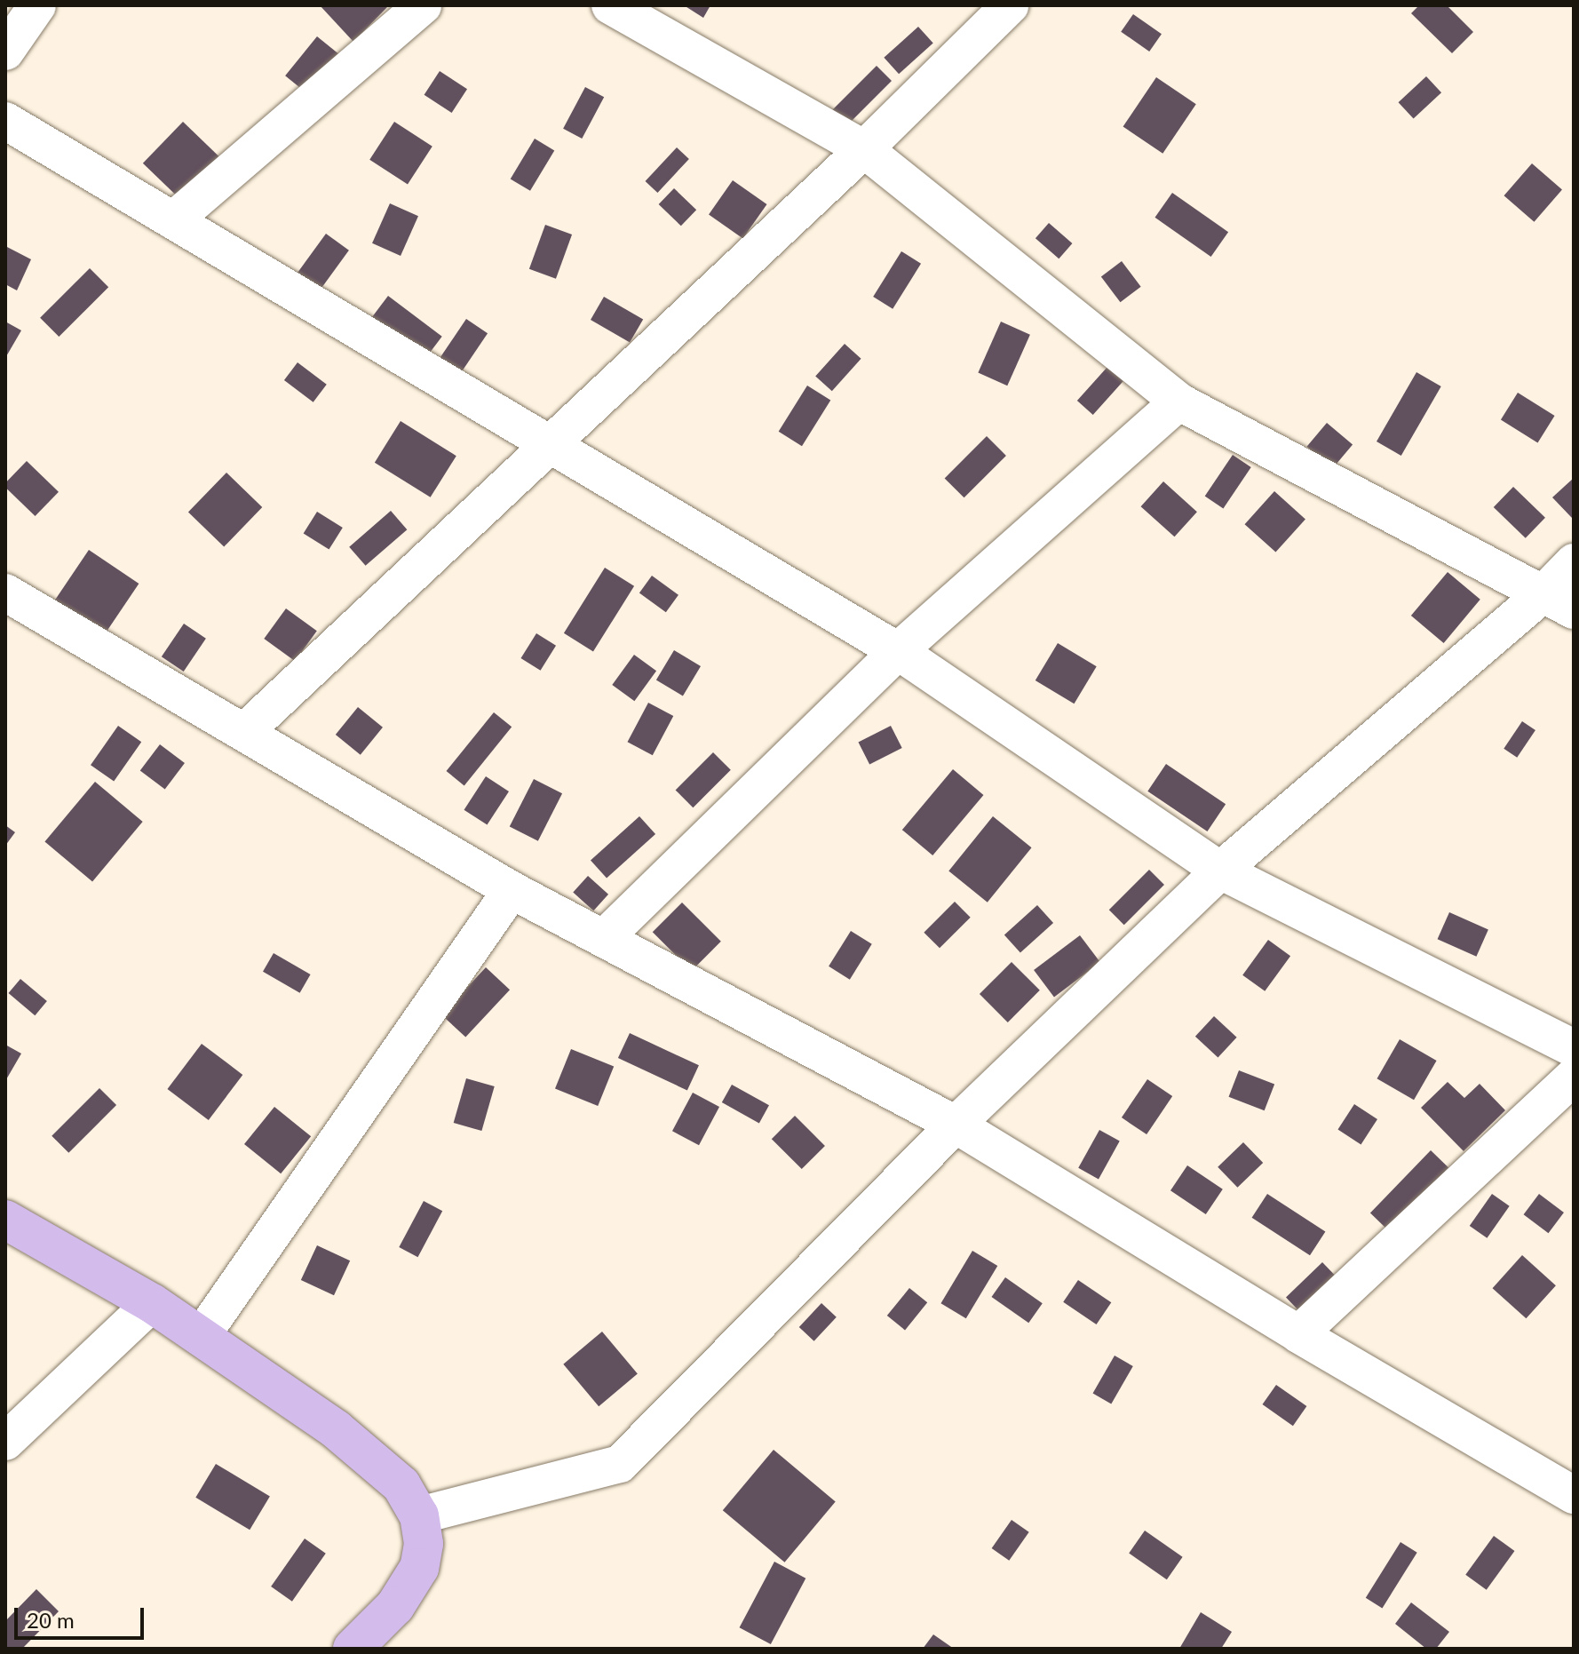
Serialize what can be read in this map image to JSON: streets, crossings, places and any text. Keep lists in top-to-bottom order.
{
  "scale_bar": "20 m"
}
